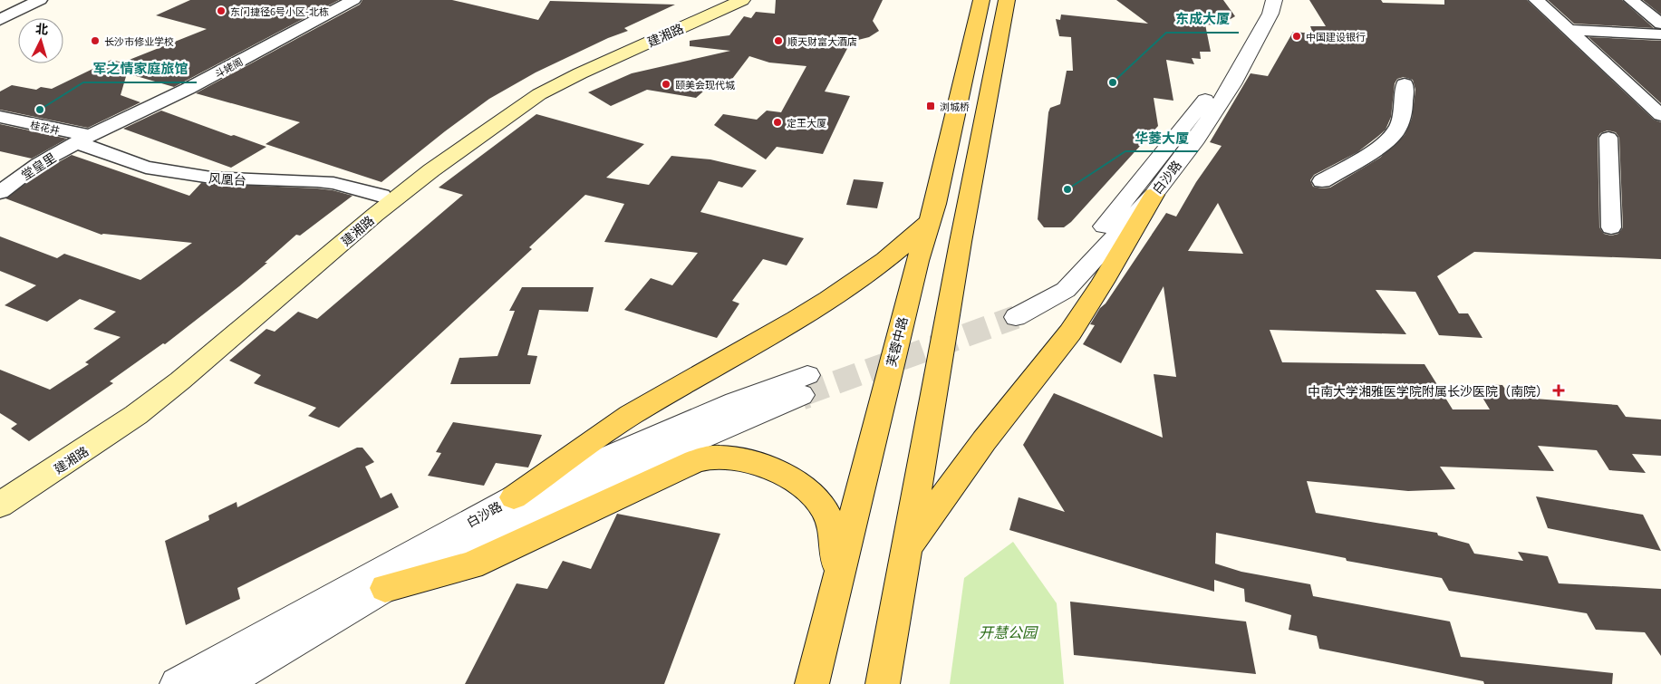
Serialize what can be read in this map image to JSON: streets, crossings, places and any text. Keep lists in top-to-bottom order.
{
  "streets": {
    "main road": ["建湘路", "芙蓉中路"],
    "street": [
      "斗姥阁",
      "桂花井",
      "堂皇里",
      "白沙路",
      "风凰台"
    ]
  },
  "crossings": [
    ["建湘路", "风凰台"],
    ["斗姥阁", "桂花井"],
    ["斗姥阁", "堂皇里"],
    ["斗姥阁", "风凰台"],
    ["桂花井", "堂皇里"],
    ["桂花井", "风凰台"],
    ["堂皇里", "风凰台"]
  ],
  "parks": ["开慧公园"],
  "places": {
    "other": [
      "东门捷径6号小区-北栋",
      "中国建设银行",
      "长沙市修业学校",
      "顺天财富大酒店",
      "东成大厦",
      "颐美会现代城",
      "军之情家庭旅馆",
      "定王大厦",
      "华菱大厦"
    ],
    "transit": ["浏城桥"],
    "health": ["中南大学湘雅医学院附属长沙医院（南院）"]
  },
  "north": "top"
}
